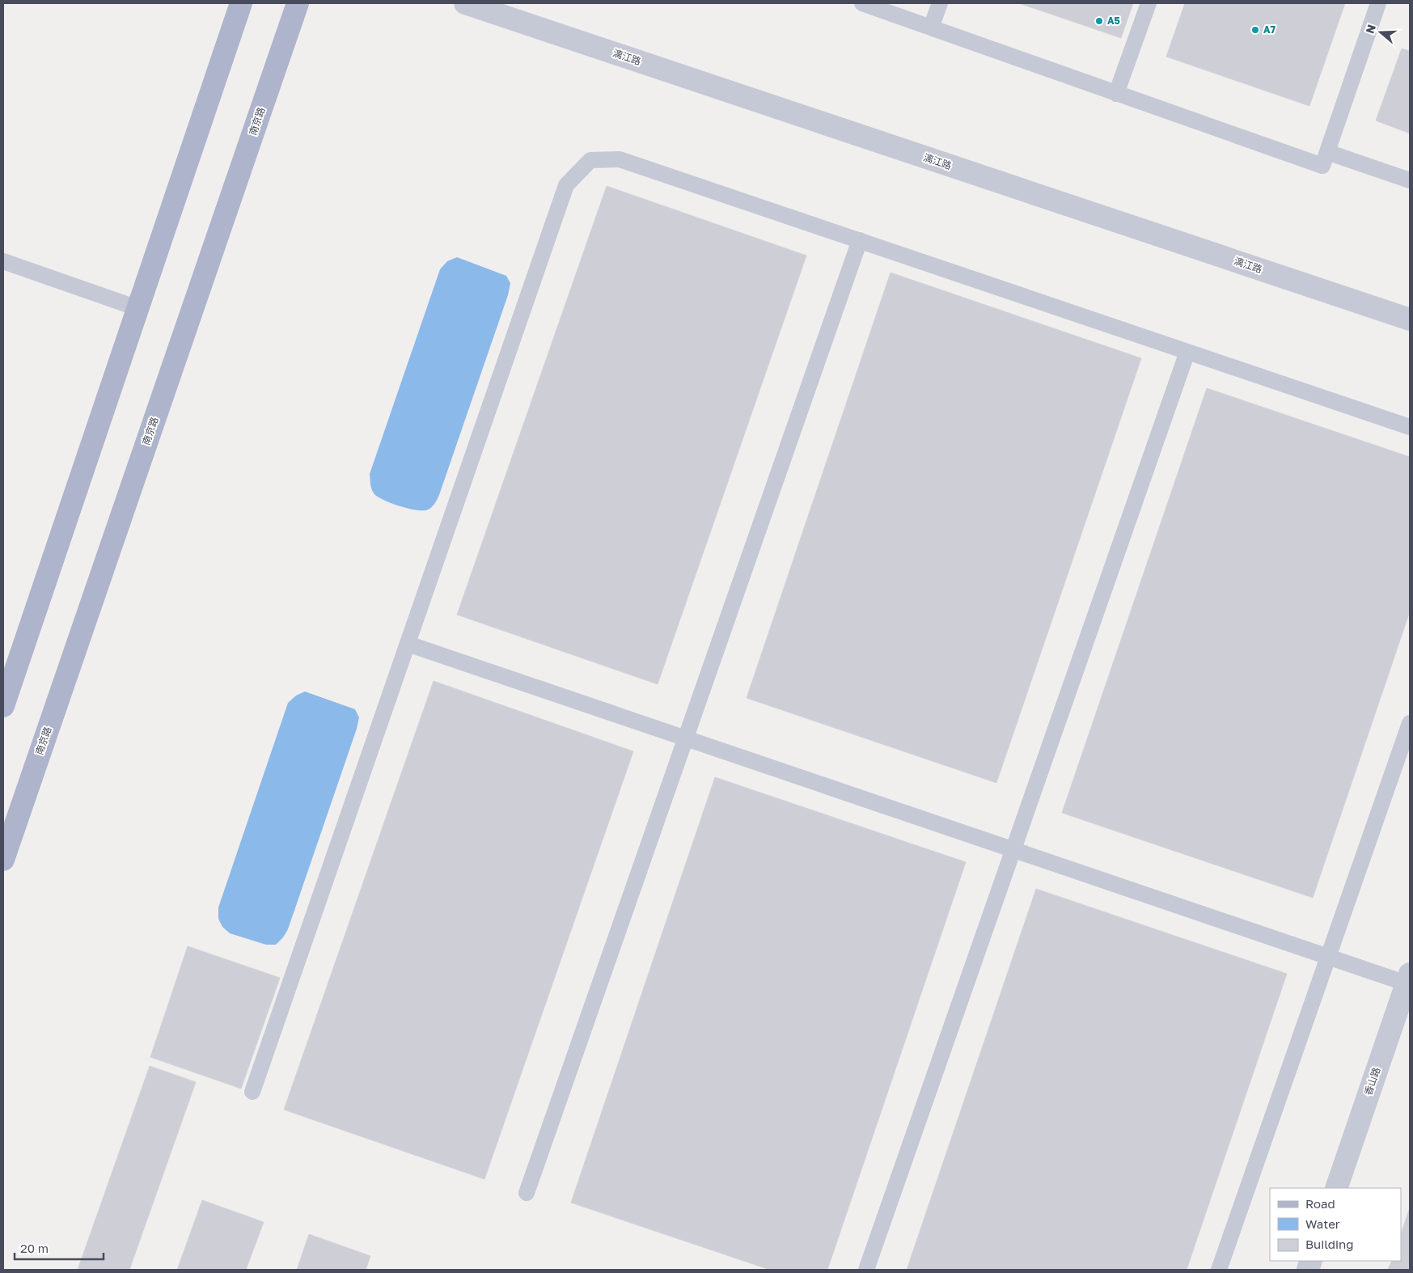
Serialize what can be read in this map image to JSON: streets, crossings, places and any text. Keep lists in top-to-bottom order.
{
  "streets": {
    "main road": ["南京路"],
    "street": ["漓江路", "香山路"]
  },
  "places": ["A5", "A7"],
  "legend": ["Road", "Water", "Building"],
  "scale_bar": "20 m",
  "north": "left"
}
